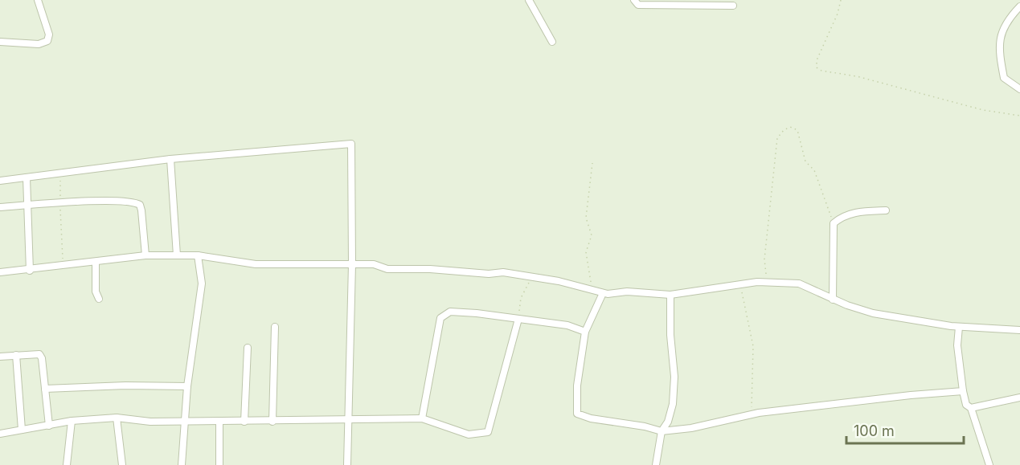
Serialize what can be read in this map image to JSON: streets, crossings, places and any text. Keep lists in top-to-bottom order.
{
  "scale_bar": "100 m"
}
